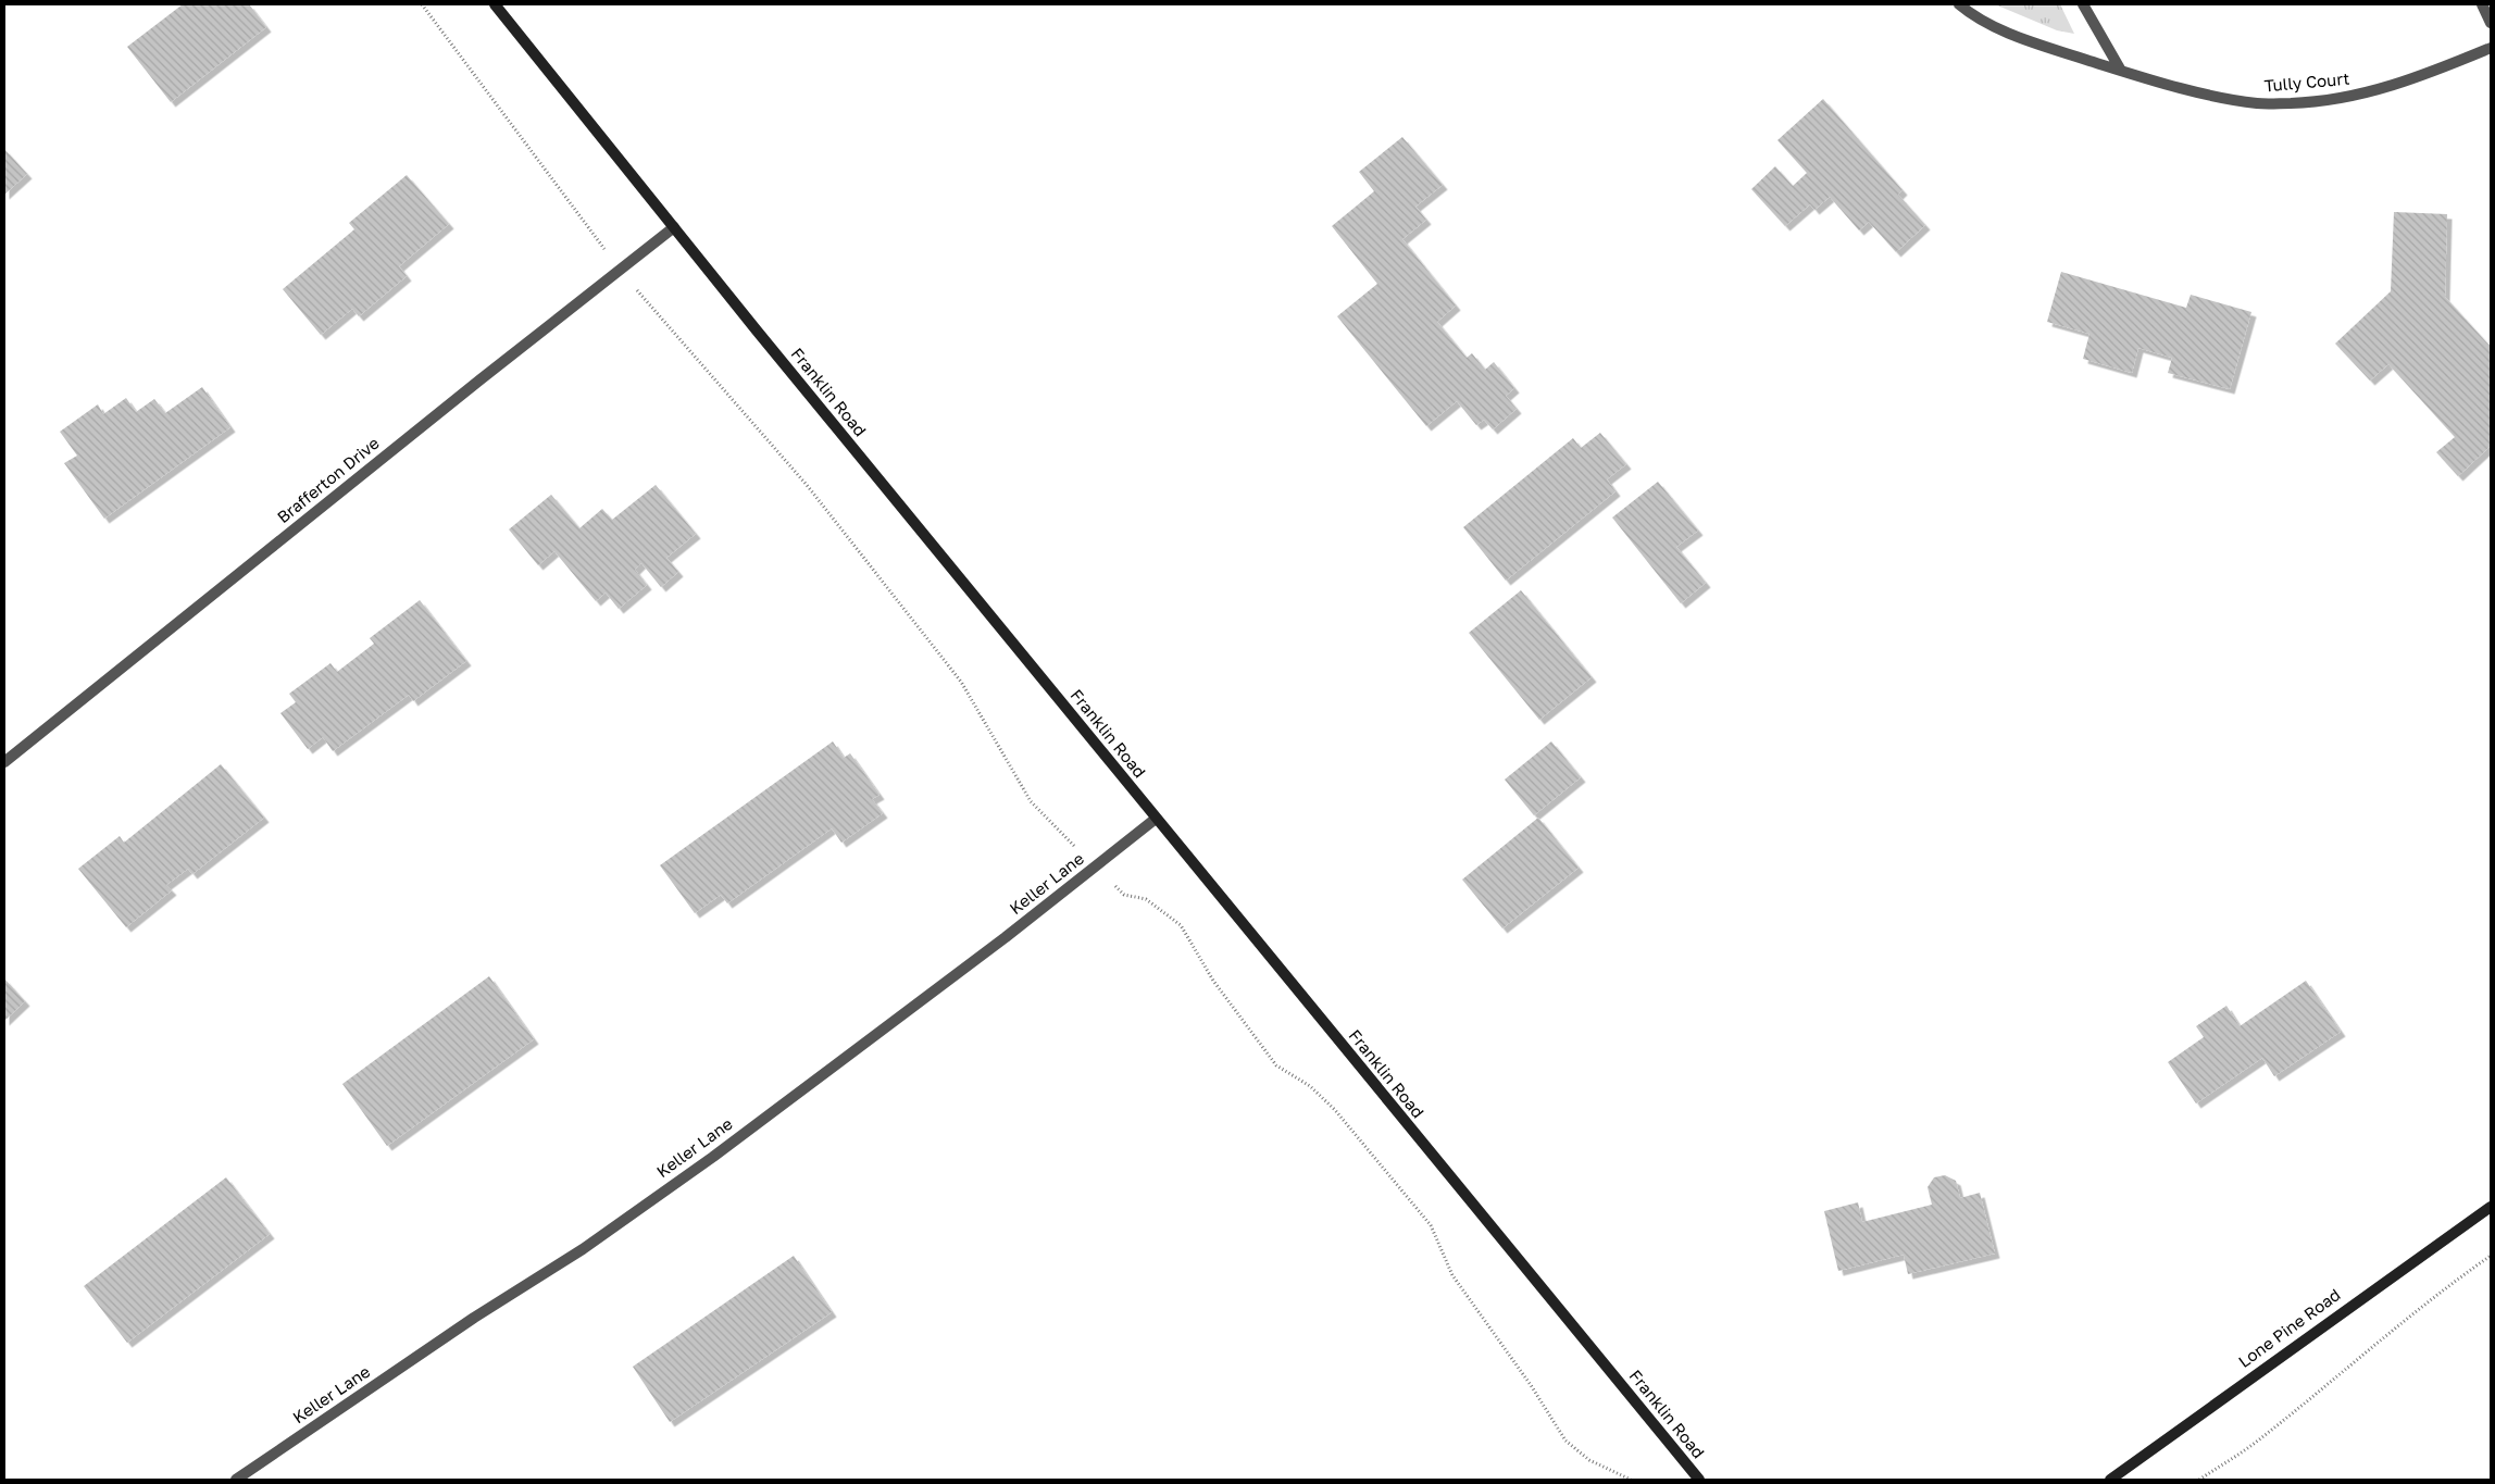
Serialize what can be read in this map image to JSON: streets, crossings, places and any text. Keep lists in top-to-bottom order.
{
  "streets": {
    "street": [
      "Tully Court",
      "Franklin Road",
      "Brafferton Drive",
      "Keller Lane",
      "Lone Pine Road"
    ]
  },
  "crossings": [
    ["Franklin Road", "Brafferton Drive"],
    ["Franklin Road", "Keller Lane"]
  ]
}
